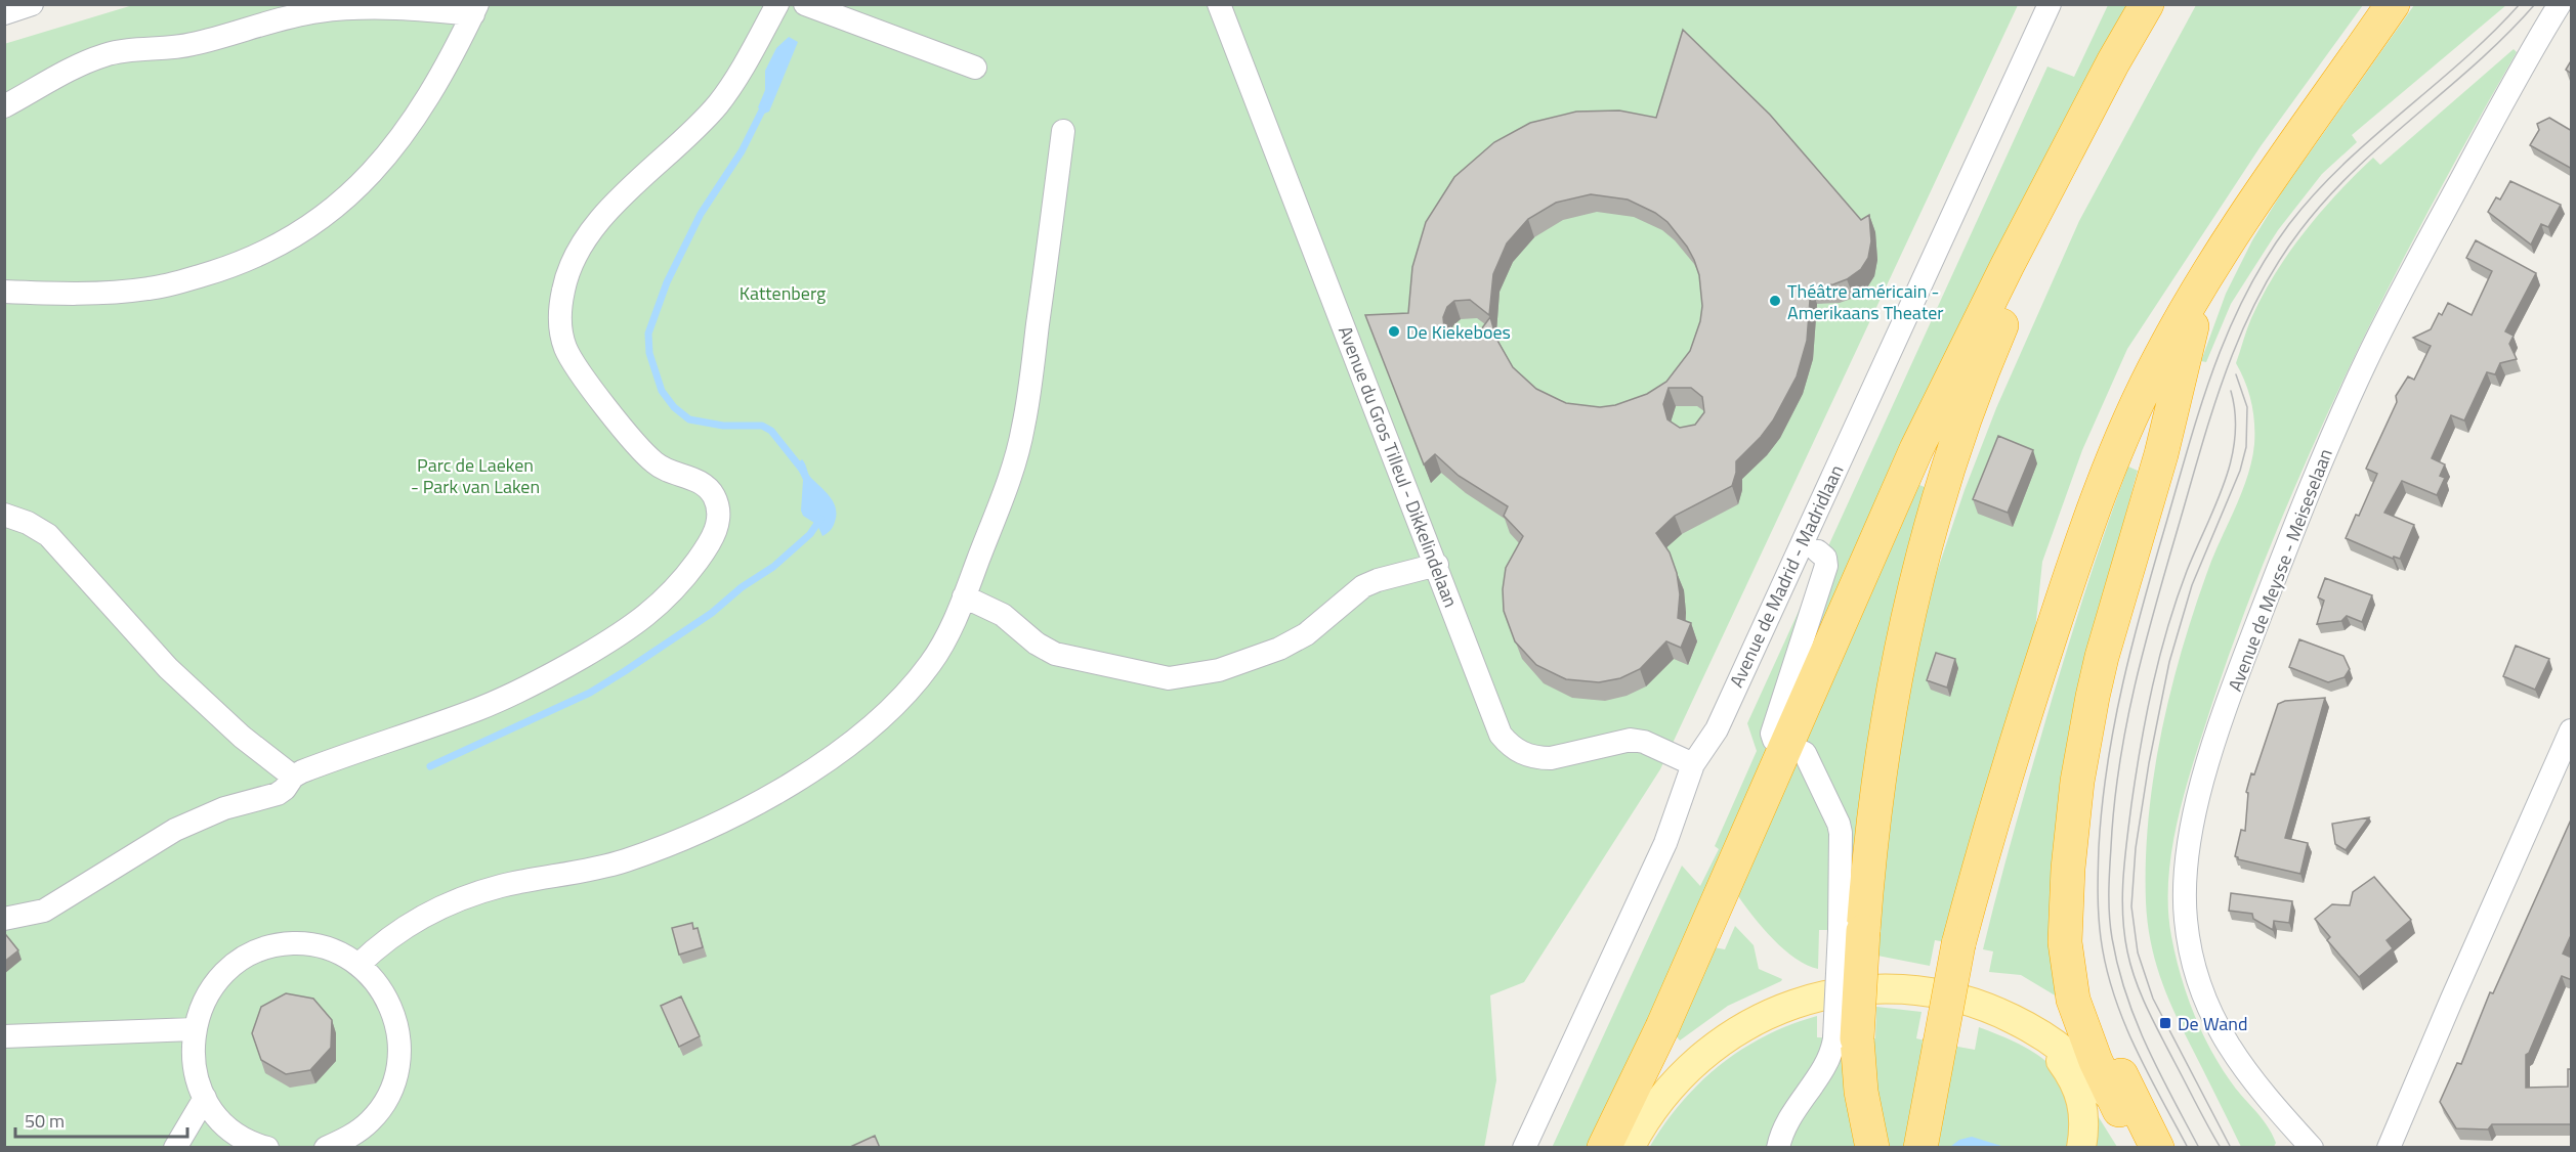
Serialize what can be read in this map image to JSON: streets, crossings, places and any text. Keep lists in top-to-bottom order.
{
  "streets": {
    "street": ["Avenue du Gros Tilleul - Dikkelindelaan", "Avenue de Meysse - Meiseselaan", "Avenue de Madrid - Madridlaan"]
  },
  "crossings": [
    ["Avenue du Gros Tilleul - Dikkelindelaan", "Avenue de Madrid - Madridlaan"]
  ],
  "parks": ["Kattenberg", "Parc de Laeken - Park van Laken"],
  "places": {
    "other": ["Théâtre américain - Amerikaans Theater", "De Kiekeboes"],
    "transit": ["De Wand"]
  },
  "scale_bar": "50 m"
}
